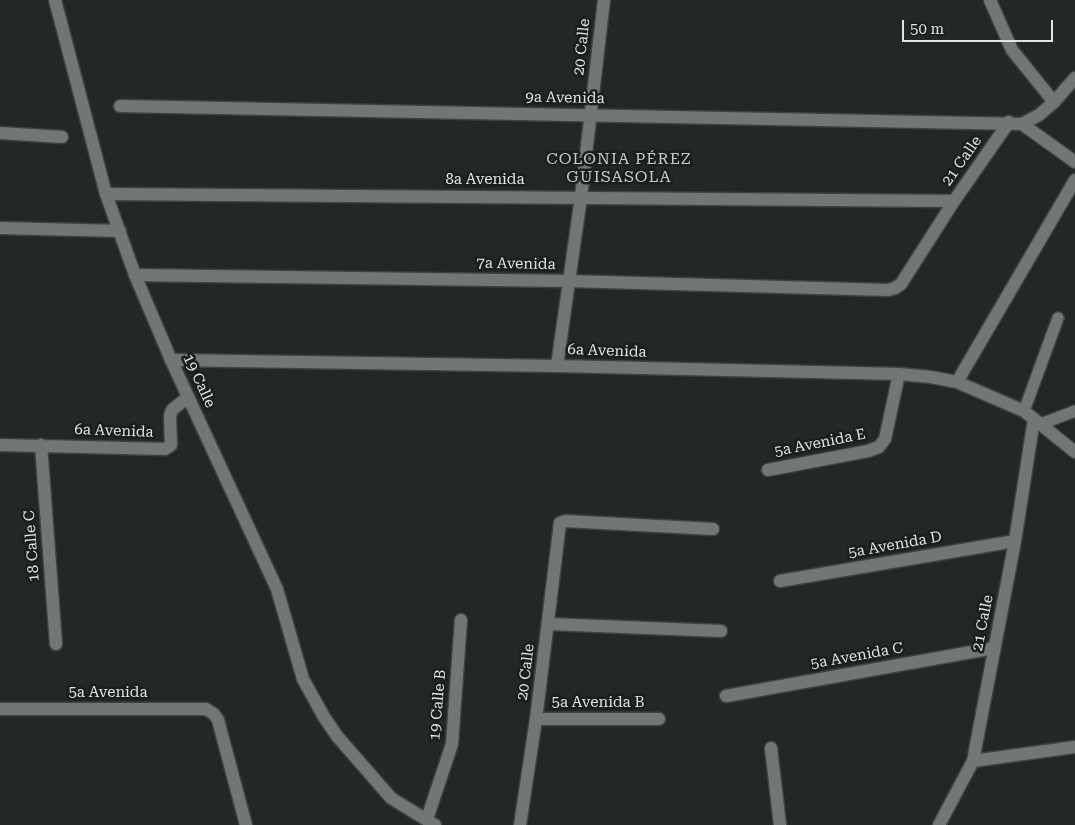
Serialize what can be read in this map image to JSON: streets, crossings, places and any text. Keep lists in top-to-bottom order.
{
  "streets": {
    "street": [
      "20 Calle",
      "9a Avenida",
      "21 Calle",
      "8a Avenida",
      "7a Avenida",
      "6a Avenida",
      "19 Calle",
      "5a Avenida E",
      "5a Avenida D",
      "18 Calle C",
      "5a Avenida C",
      "5a Avenida",
      "5a Avenida B",
      "19 Calle B"
    ]
  },
  "crossings": [
    ["20 Calle", "9a Avenida"],
    ["20 Calle", "8a Avenida"],
    ["20 Calle", "7a Avenida"],
    ["20 Calle", "6a Avenida"],
    ["20 Calle", "5a Avenida B"],
    ["9a Avenida", "21 Calle"],
    ["21 Calle", "8a Avenida"],
    ["21 Calle", "7a Avenida"],
    ["21 Calle", "6a Avenida"],
    ["21 Calle", "5a Avenida D"],
    ["21 Calle", "5a Avenida C"],
    ["8a Avenida", "19 Calle"],
    ["7a Avenida", "19 Calle"],
    ["6a Avenida", "19 Calle"],
    ["6a Avenida", "5a Avenida E"],
    ["6a Avenida", "18 Calle C"],
    ["19 Calle", "19 Calle B"]
  ],
  "districts": ["COLONIA PÉREZ GUISASOLA"],
  "scale_bar": "50 m"
}
